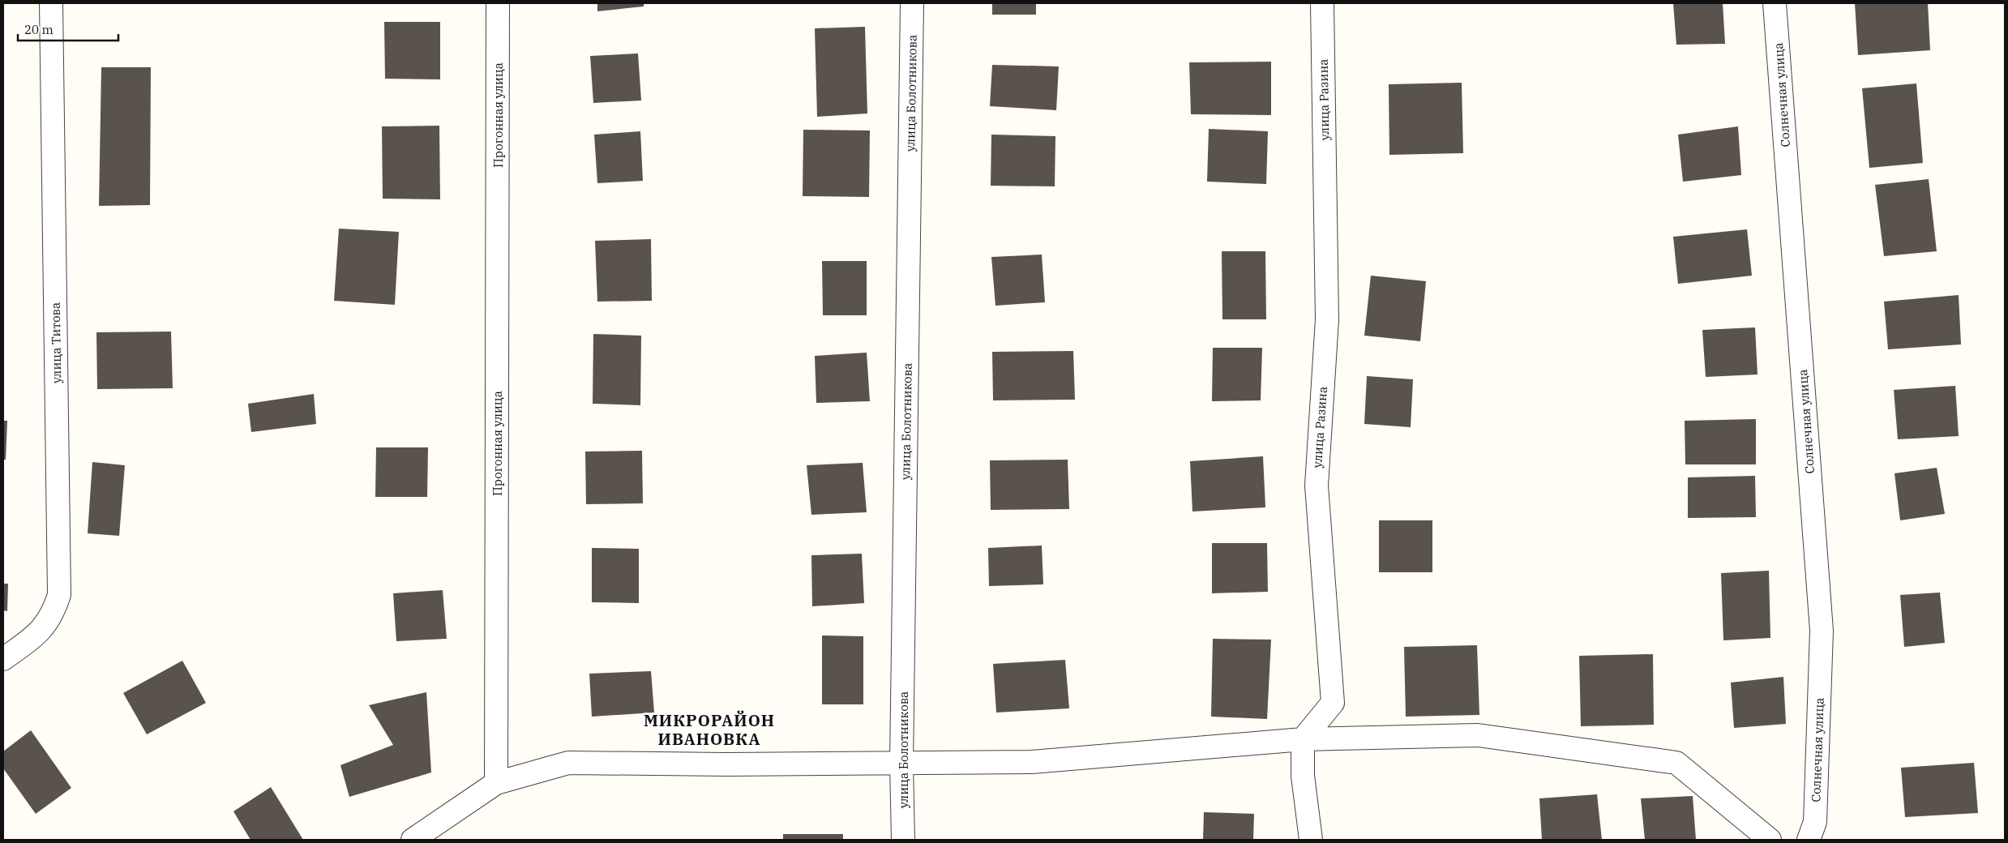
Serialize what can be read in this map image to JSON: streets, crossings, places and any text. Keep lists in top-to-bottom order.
{
  "streets": {
    "street": [
      "улица Болотникова",
      "Солнечная улица",
      "улица Разина",
      "Прогонная улица",
      "улица Титова"
    ]
  },
  "districts": ["МИКРОРАЙОН ИВАНОВКА"],
  "scale_bar": "20 m"
}
